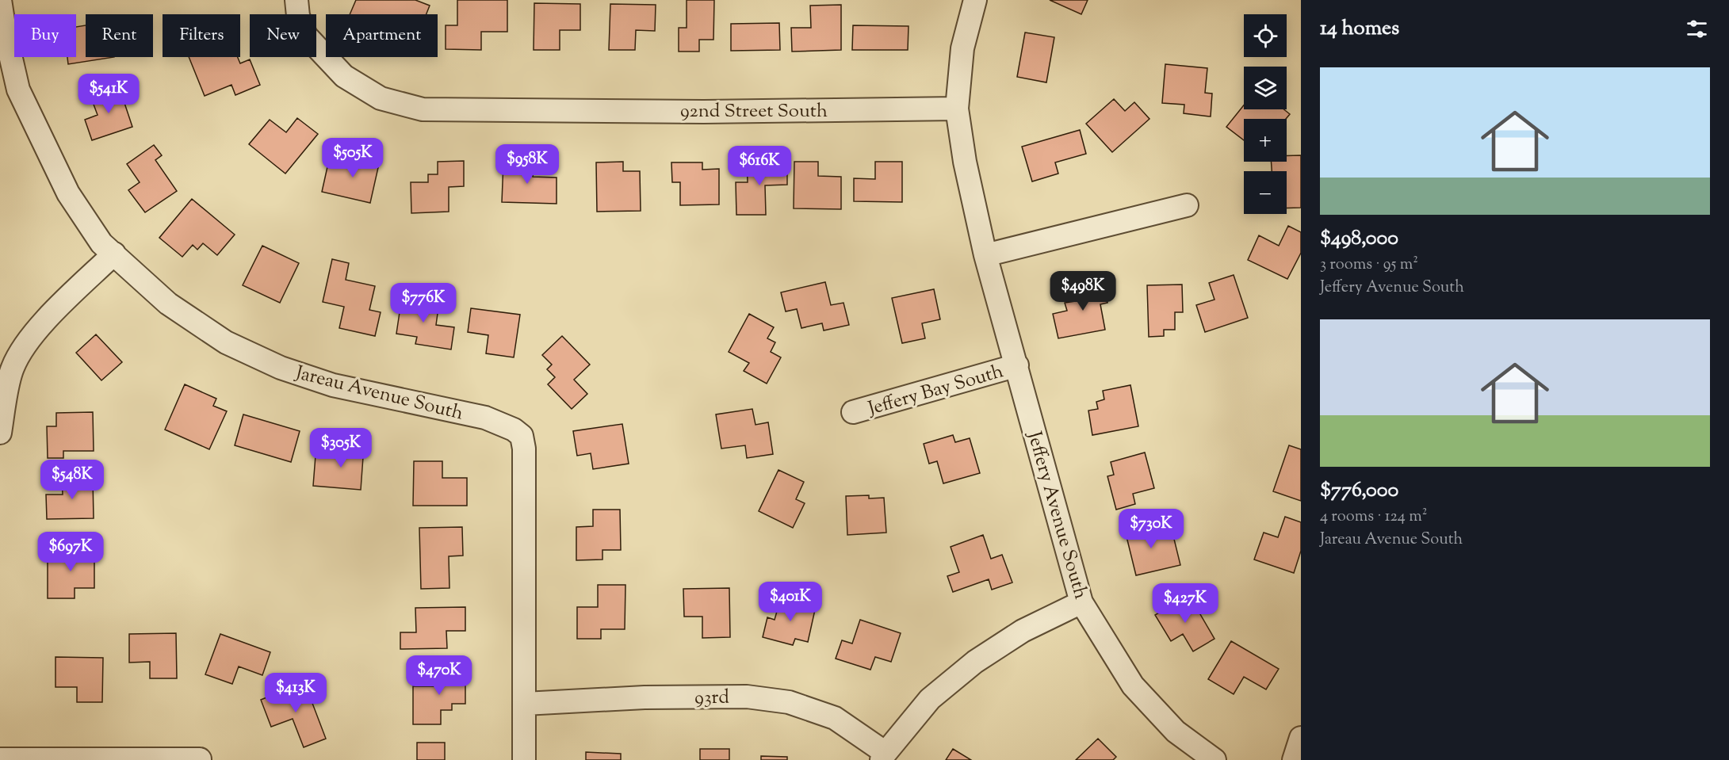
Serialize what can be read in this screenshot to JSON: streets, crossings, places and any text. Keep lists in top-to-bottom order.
{
  "streets": {
    "street": [
      "92nd Street South",
      "Jeffery Bay South",
      "Jareau Avenue South",
      "Jeffery Avenue South",
      "93rd"
    ]
  },
  "crossings": [
    ["92nd Street South", "Jeffery Avenue South"],
    ["Jeffery Bay South", "Jeffery Avenue South"],
    ["Jareau Avenue South", "93rd"]
  ],
  "page": {
    "heading": "14 homes",
    "map_buttons": ["+", "−"],
    "chip": [
      "Buy",
      "Rent",
      "Filters",
      "New",
      "Apartment"
    ],
    "list": [
      {
        "name": "$498,000",
        "note": "3 rooms · 95 m² · Jeffery Avenue South"
      },
      {
        "name": "$776,000",
        "note": "4 rooms · 124 m² · Jareau Avenue South"
      }
    ],
    "price": [
      "$541K",
      "$505K",
      "$958K",
      "$616K",
      "$498K",
      "$776K",
      "$305K",
      "$548K",
      "$730K",
      "$697K",
      "$401K",
      "$427K",
      "$470K",
      "$413K"
    ]
  }
}
